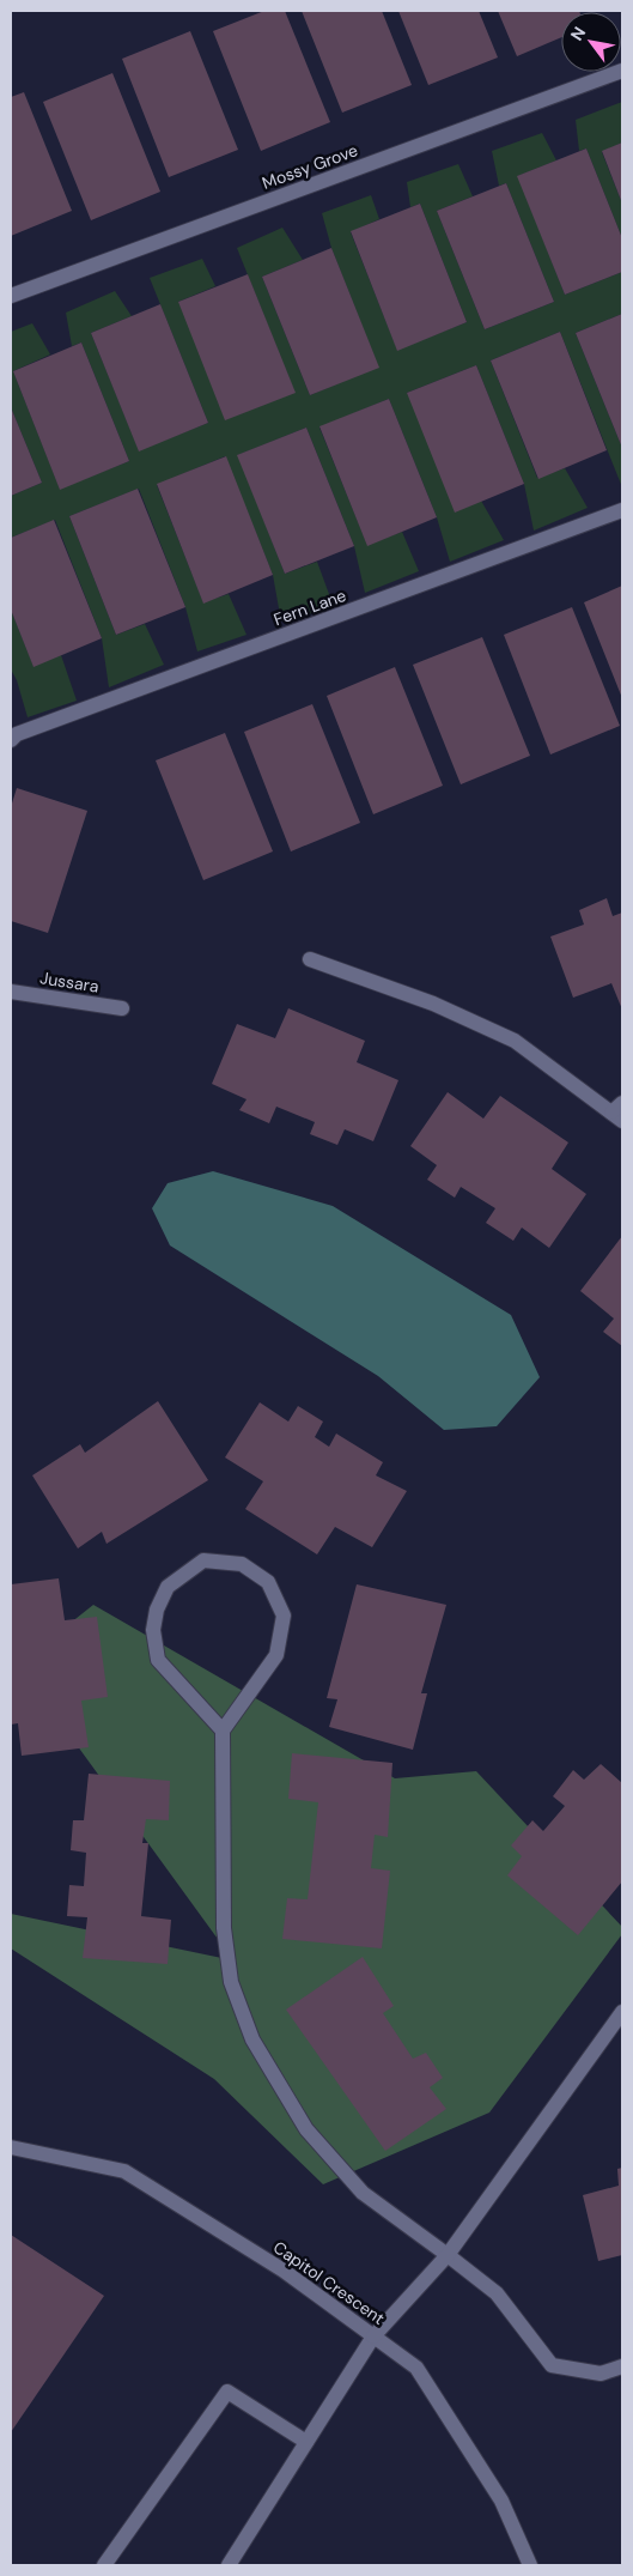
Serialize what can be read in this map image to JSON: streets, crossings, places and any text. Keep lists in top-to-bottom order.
{
  "streets": {
    "street": [
      "Mossy Grove",
      "Fern Lane",
      "Jussara",
      "Capitol Crescent"
    ]
  },
  "north": "top left"
}
